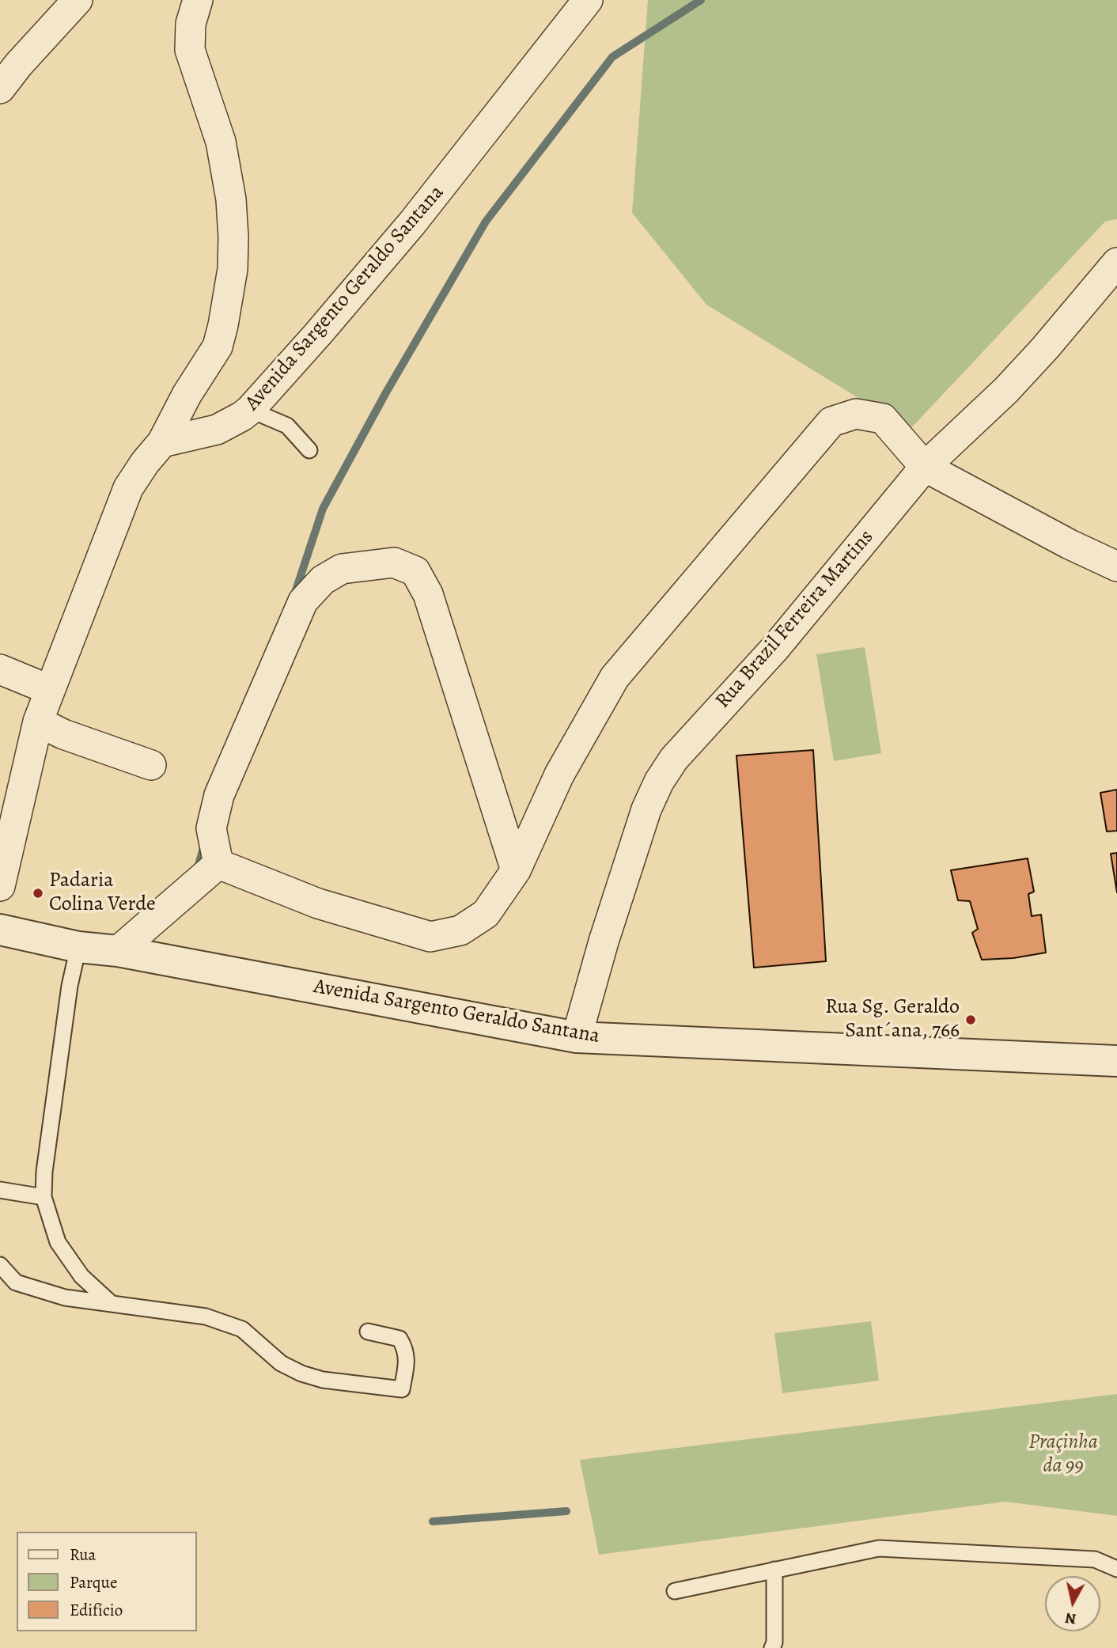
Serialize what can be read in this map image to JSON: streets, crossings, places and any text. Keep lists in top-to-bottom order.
{
  "streets": {
    "street": ["Avenida Sargento Geraldo Santana", "Rua Brazil Ferreira Martins"]
  },
  "crossings": [
    ["Avenida Sargento Geraldo Santana", "Rua Brazil Ferreira Martins"]
  ],
  "parks": ["Praçinha da 99"],
  "places": ["Padaria Colina Verde", "Rua Sg. Geraldo Sant´ana, 766"],
  "legend": ["Rua", "Parque", "Edifício"],
  "north": "bottom"
}
